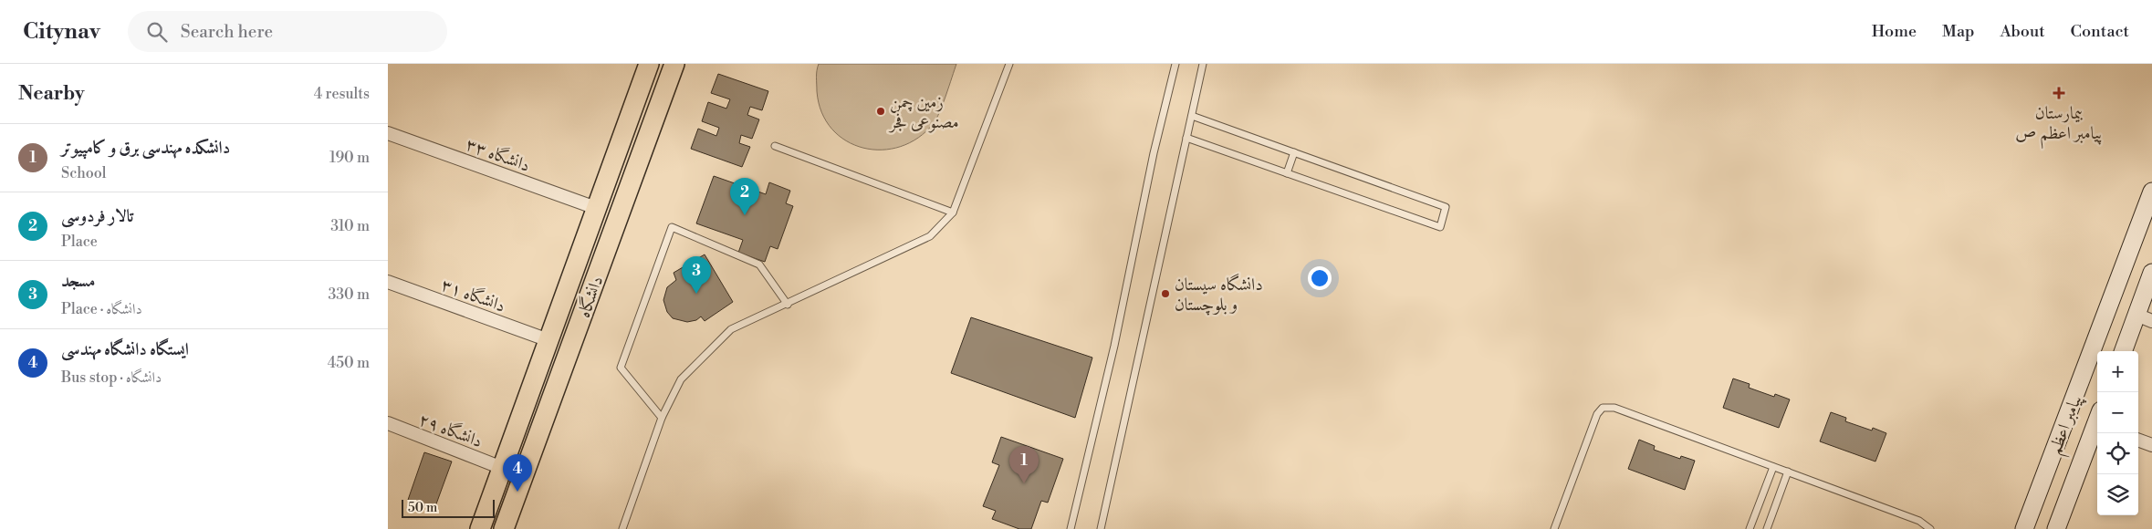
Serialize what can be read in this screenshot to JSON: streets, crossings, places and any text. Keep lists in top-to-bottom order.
{
  "streets": {
    "main road": ["دانشگاه", "پیامبر اعظم"],
    "street": ["دانشگاه ۳۳", "دانشگاه ۳۱", "دانشگاه ۲۹"]
  },
  "crossings": [
    ["دانشگاه ۳۳", "دانشگاه"],
    ["دانشگاه ۳۱", "دانشگاه"],
    ["دانشگاه", "دانشگاه ۲۹"]
  ],
  "places": {
    "health": ["بیمارستان پیامبر اعظم ص"],
    "other": ["زمین چمن مصنوعی فجر", "دانشگاه سیستان و بلوچستان"]
  },
  "scale_bar": "50 m",
  "page": {
    "header": "Citynav",
    "search": "Search here",
    "nav": [
      "Home",
      "Map",
      "About",
      "Contact"
    ],
    "heading": ["Nearby", "4 results"],
    "list": [
      {
        "mark": "1",
        "name": "دانشکده مهندسی برق و کامپیوتر",
        "note": "School",
        "value": "190 m"
      },
      {
        "mark": "2",
        "name": "تالار فردوسی",
        "note": "Place",
        "value": "310 m"
      },
      {
        "mark": "3",
        "name": "مسجد",
        "note": "Place · دانشگاه",
        "value": "330 m"
      },
      {
        "mark": "4",
        "name": "ایستگاه دانشگاه مهندسی",
        "note": "Bus stop · دانشگاه",
        "value": "450 m"
      }
    ],
    "pins": [
      "2",
      "3",
      "1",
      "4"
    ],
    "map_buttons": ["+", "−"],
    "scale": "50 m"
  }
}
